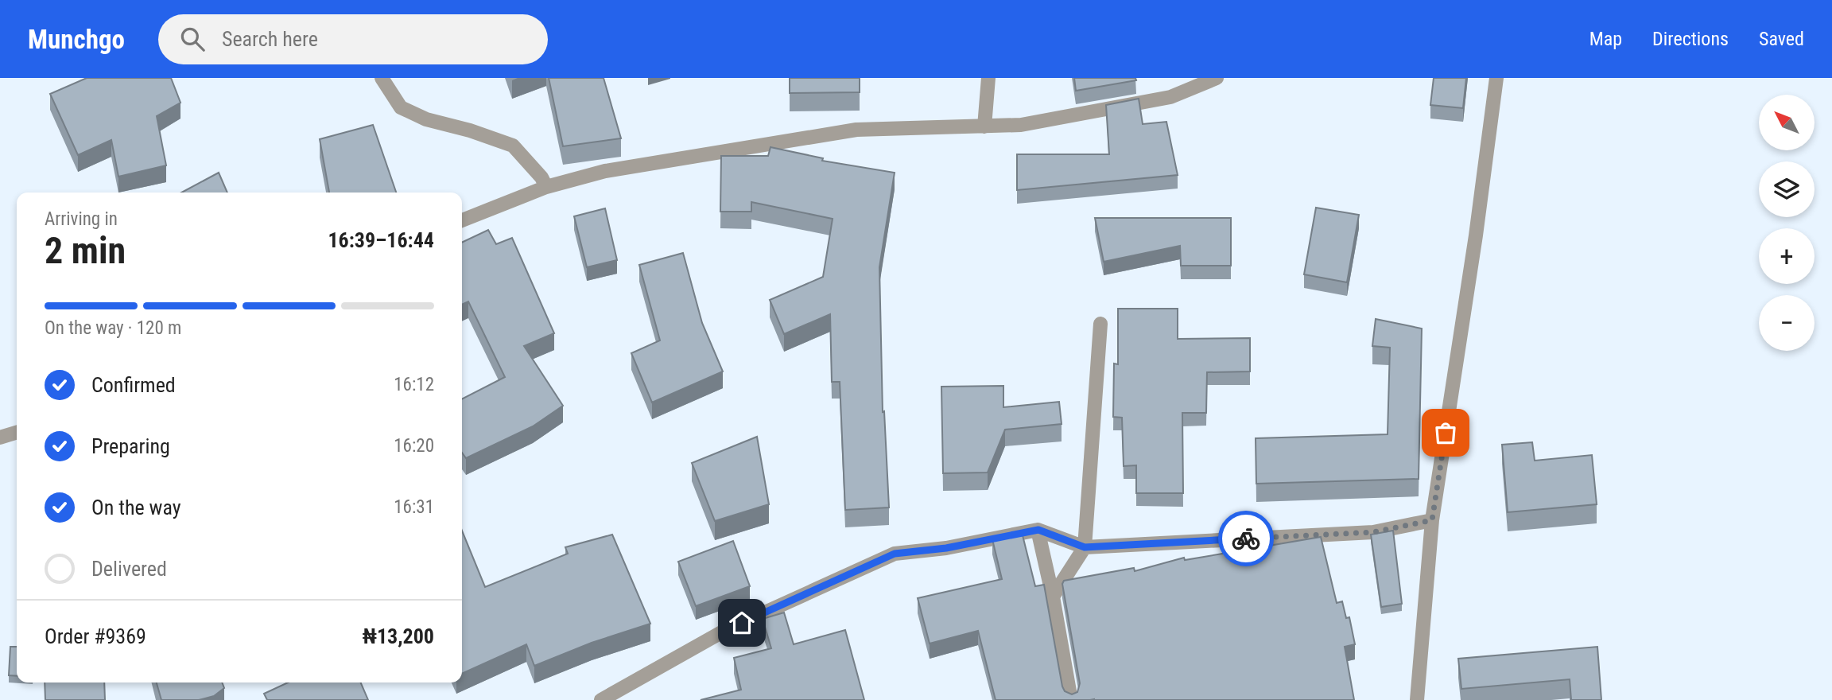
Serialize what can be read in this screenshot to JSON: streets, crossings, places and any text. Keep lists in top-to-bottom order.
{
  "north": "top left",
  "page": {
    "header": "Munchgo",
    "search": "Search here",
    "nav": ["Map", "Directions", "Saved"],
    "map_buttons": ["+", "−"],
    "heading": ["2 min", "Arriving in", "16:39–16:44"],
    "panel": ["Order #9369", "₦13,200"],
    "bar": "On the way · 120 m",
    "list": [
      ["Confirmed", "16:12"],
      ["Preparing", "16:20"],
      ["On the way", "16:31"],
      "Delivered"
    ]
  }
}
